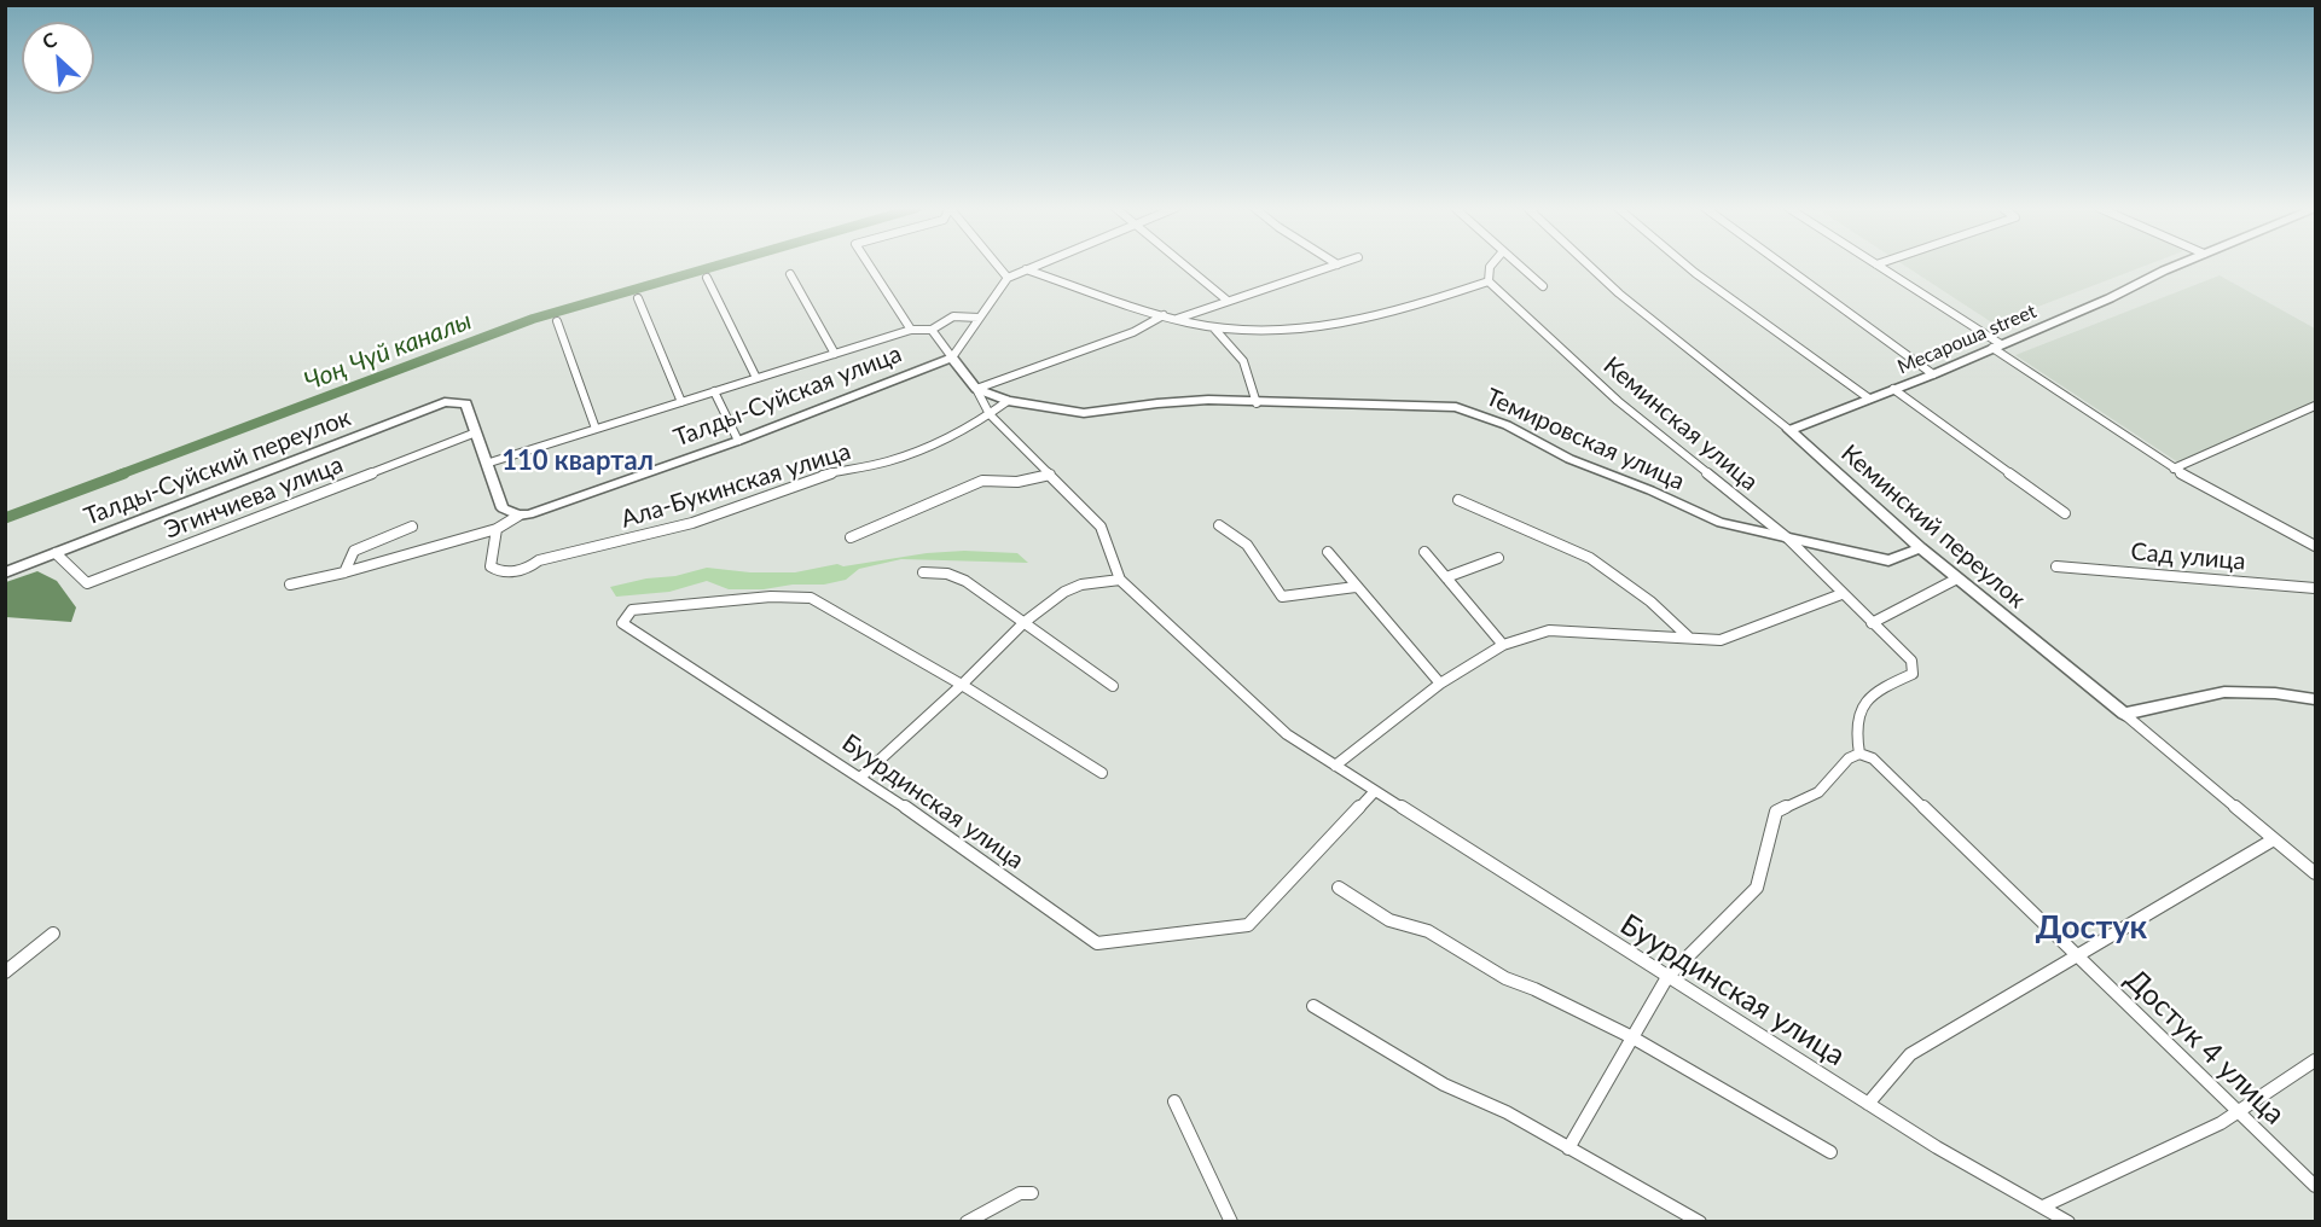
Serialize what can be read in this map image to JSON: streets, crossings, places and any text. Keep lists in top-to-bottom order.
{
  "streets": {
    "street": [
      "Месароша street",
      "Талды-Суйская улица",
      "Кеминская улица",
      "Темировская улица",
      "Талды-Суйский переулок",
      "Ала-Букинская улица",
      "Эгинчиева улица",
      "Кеминский переулок",
      "Сад улица",
      "Буурдинская улица",
      "Достук 4 улица"
    ]
  },
  "crossings": [
    ["Месароша street", "Кеминский переулок"],
    ["Талды-Суйская улица", "Ала-Букинская улица"],
    ["Талды-Суйская улица", "Буурдинская улица"],
    ["Кеминская улица", "Темировская улица"],
    ["Кеминская улица", "Достук 4 улица"],
    ["Темировская улица", "Кеминский переулок"],
    ["Темировская улица", "Буурдинская улица"],
    ["Талды-Суйский переулок", "Эгинчиева улица"],
    ["Ала-Букинская улица", "Буурдинская улица"]
  ],
  "districts": ["110 квартал", "Достук"],
  "water": ["Чоң Чүй каналы"],
  "north": "top left"
}
